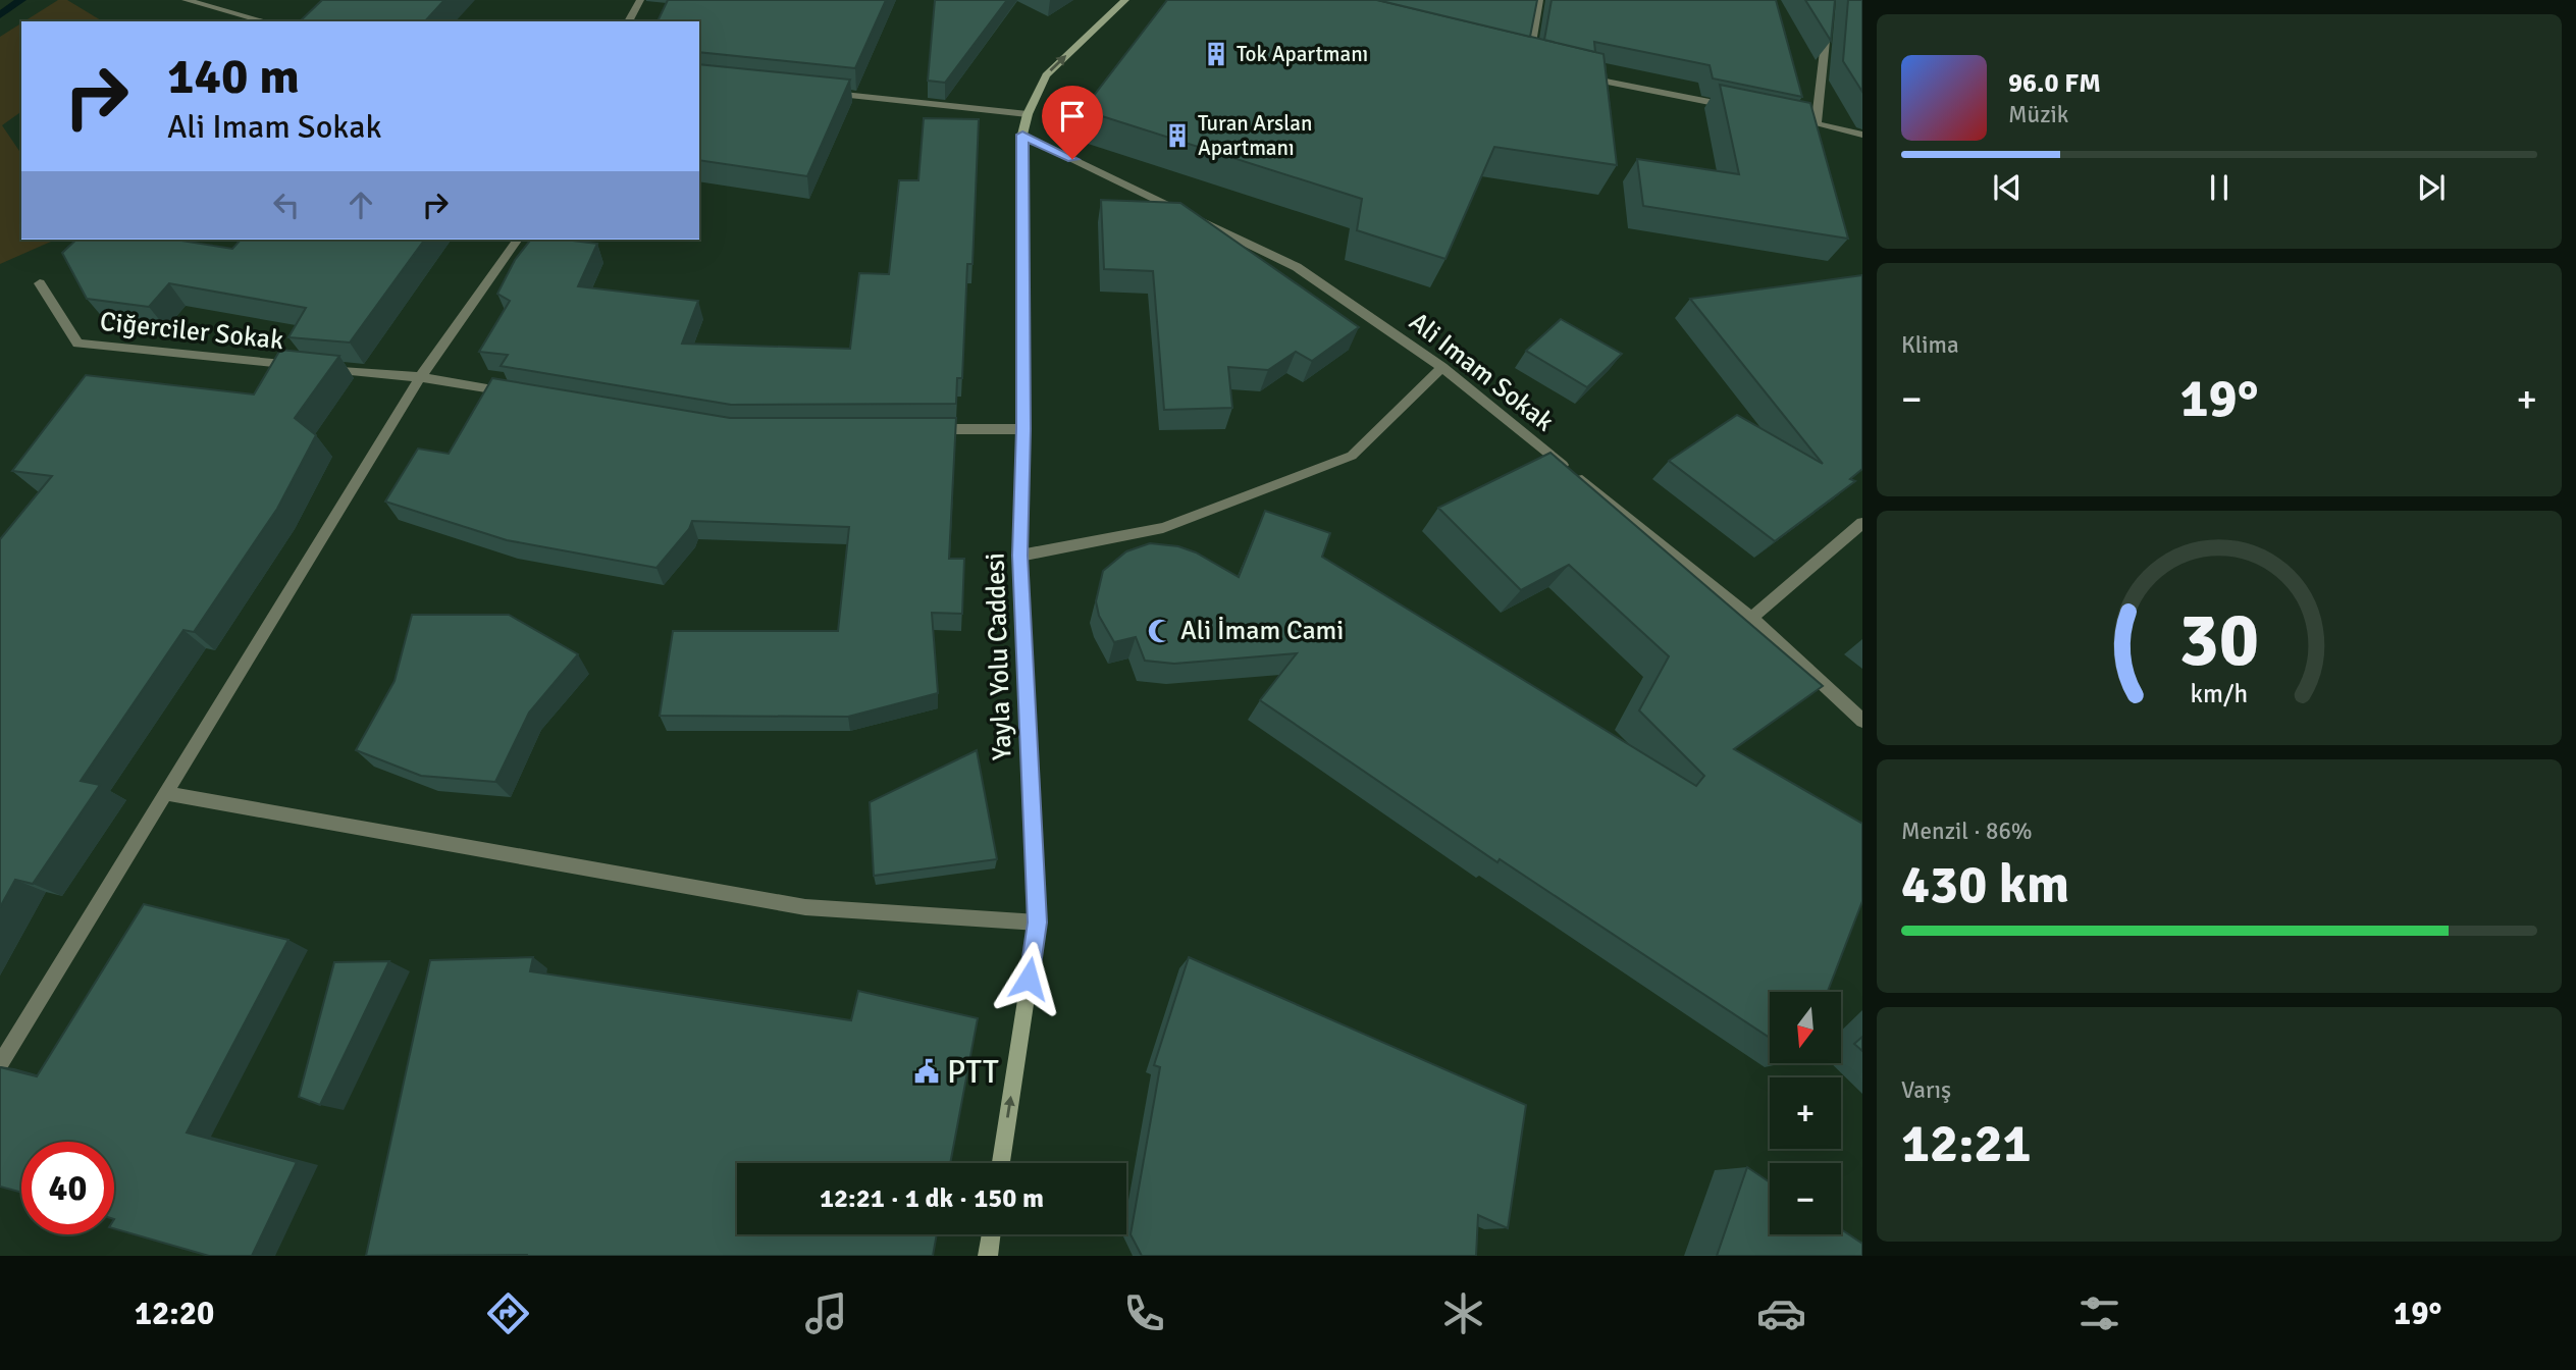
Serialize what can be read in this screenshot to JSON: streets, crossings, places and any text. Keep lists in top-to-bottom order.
{
  "streets": {
    "street": ["Ciğerciler Sokak", "Ali Imam Sokak", "Yayla Yolu Caddesi"]
  },
  "crossings": [
    ["Ali Imam Sokak", "Yayla Yolu Caddesi"]
  ],
  "places": {
    "building": ["Tok Apartmanı", "Turan Arslan Apartmanı"],
    "mosque": ["Ali İmam Cami"],
    "public building": ["PTT"]
  },
  "north": "bottom",
  "page": {
    "turn": ["140 m", "Ali Imam Sokak"],
    "song": ["96.0 FM", "Müzik"],
    "tile": [
      "Klima",
      ["Menzil · 86%", "430 km"],
      ["Varış", "12:21"]
    ],
    "heat": ["−", "19°", "+"],
    "map_buttons": ["+", "−"],
    "limit": "40",
    "trip": "12:21 · 1 dk · 150 m",
    "tabs": ["12:20", "19°"],
    "gauge": ["30", "km/h"]
  }
}
